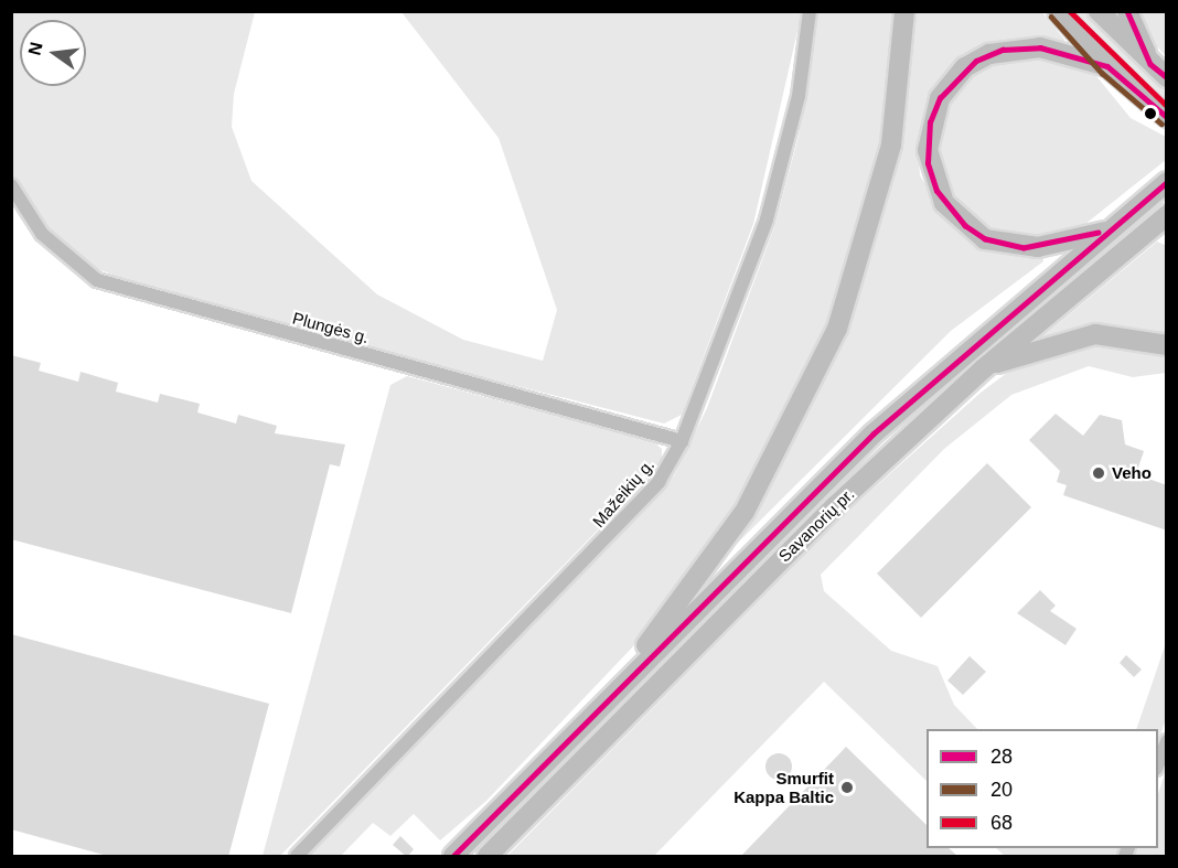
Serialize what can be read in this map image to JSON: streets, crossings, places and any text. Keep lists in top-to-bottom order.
{
  "streets": {
    "highway": ["Savanorių pr."],
    "street": ["Plungės g.", "Mažeikių g."]
  },
  "crossings": [
    ["Plungės g.", "Mažeikių g."]
  ],
  "places": ["Veho", "Smurfit Kappa Baltic"],
  "lines": ["transit line 28", "transit line 68", "transit line 20"],
  "legend": ["28", "20", "68"],
  "north": "left"
}
